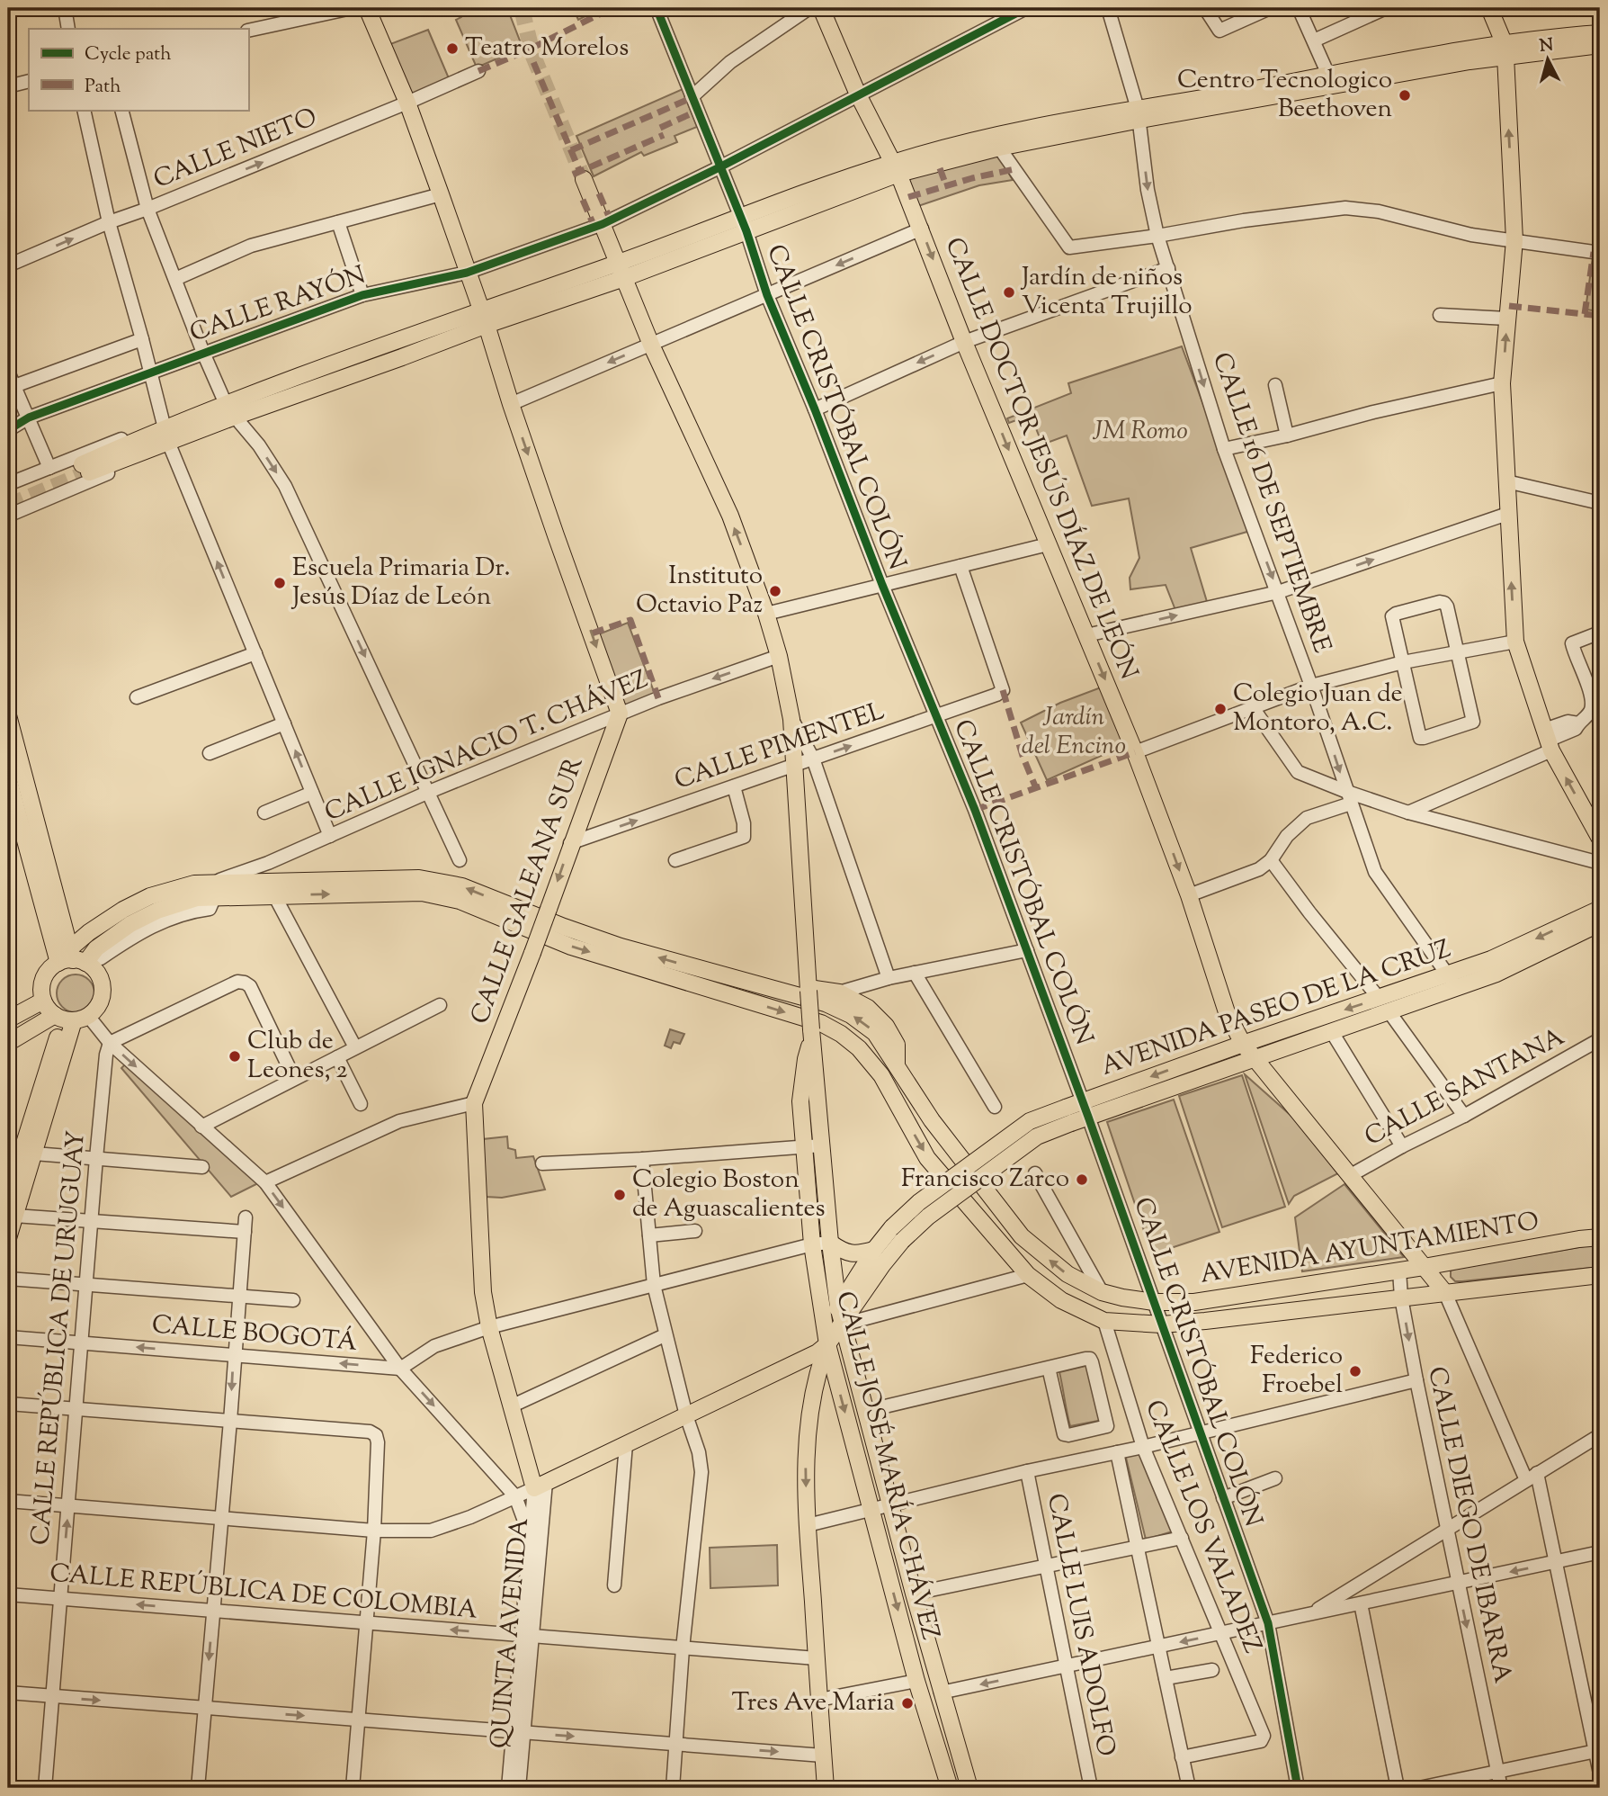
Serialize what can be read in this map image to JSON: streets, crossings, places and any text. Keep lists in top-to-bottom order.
{
  "streets": {
    "main road": [
      "CALLE DOCTOR JESÚS DÍAZ DE LEÓN",
      "CALLE GALEANA SUR",
      "AVENIDA PASEO DE LA CRUZ",
      "AVENIDA AYUNTAMIENTO",
      "CALLE JOSÉ MARÍA CHÁVEZ"
    ],
    "street": [
      "CALLE NIETO",
      "CALLE RAYÓN",
      "CALLE CRISTÓBAL COLÓN",
      "CALLE 16 DE SEPTIEMBRE",
      "CALLE IGNACIO T. CHÁVEZ",
      "CALLE PIMENTEL",
      "CALLE SANTANA",
      "CALLE BOGOTÁ",
      "CALLE REPÚBLICA DE URUGUAY",
      "CALLE DIEGO DE IBARRA",
      "CALLE LOS VALADEZ",
      "CALLE REPÚBLICA DE COLOMBIA",
      "CALLE LUIS ADOLFO",
      "QUINTA AVENIDA"
    ]
  },
  "crossings": [
    ["CALLE RAYÓN", "CALLE CRISTÓBAL COLÓN"],
    ["CALLE RAYÓN", "CALLE DOCTOR JESÚS DÍAZ DE LEÓN"],
    ["CALLE RAYÓN", "CALLE JOSÉ MARÍA CHÁVEZ"],
    ["CALLE CRISTÓBAL COLÓN", "CALLE PIMENTEL"],
    ["CALLE CRISTÓBAL COLÓN", "AVENIDA PASEO DE LA CRUZ"],
    ["CALLE CRISTÓBAL COLÓN", "AVENIDA AYUNTAMIENTO"],
    ["CALLE DOCTOR JESÚS DÍAZ DE LEÓN", "AVENIDA PASEO DE LA CRUZ"],
    ["CALLE DOCTOR JESÚS DÍAZ DE LEÓN", "CALLE SANTANA"],
    ["CALLE DOCTOR JESÚS DÍAZ DE LEÓN", "AVENIDA AYUNTAMIENTO"],
    ["CALLE 16 DE SEPTIEMBRE", "AVENIDA PASEO DE LA CRUZ"],
    ["CALLE IGNACIO T. CHÁVEZ", "CALLE GALEANA SUR"],
    ["CALLE IGNACIO T. CHÁVEZ", "AVENIDA AYUNTAMIENTO"],
    ["CALLE IGNACIO T. CHÁVEZ", "CALLE JOSÉ MARÍA CHÁVEZ"],
    ["CALLE PIMENTEL", "CALLE GALEANA SUR"],
    ["CALLE PIMENTEL", "CALLE JOSÉ MARÍA CHÁVEZ"],
    ["CALLE GALEANA SUR", "QUINTA AVENIDA"],
    ["AVENIDA PASEO DE LA CRUZ", "CALLE JOSÉ MARÍA CHÁVEZ"],
    ["AVENIDA AYUNTAMIENTO", "CALLE DIEGO DE IBARRA"],
    ["AVENIDA AYUNTAMIENTO", "CALLE LOS VALADEZ"],
    ["CALLE BOGOTÁ", "CALLE REPÚBLICA DE URUGUAY"],
    ["CALLE REPÚBLICA DE URUGUAY", "CALLE REPÚBLICA DE COLOMBIA"],
    ["CALLE REPÚBLICA DE COLOMBIA", "QUINTA AVENIDA"]
  ],
  "one_way": ["CALLE 16 DE SEPTIEMBRE", "CALLE PIMENTEL"],
  "parks": ["JM Romo", "Jardín del Encino"],
  "places": [
    "Teatro Morelos",
    "Centro Tecnologico Beethoven",
    "Jardín de niños Vicenta Trujillo",
    "Escuela Primaria Dr. Jesús Díaz de León",
    "Instituto Octavio Paz",
    "Colegio Juan de Montoro, A.C.",
    "Club de Leones, 2",
    "Francisco Zarco",
    "Colegio Boston de Aguascalientes",
    "Federico Froebel",
    "Tres Ave Maria"
  ],
  "legend": ["Cycle path", "Path"],
  "north": "top"
}
